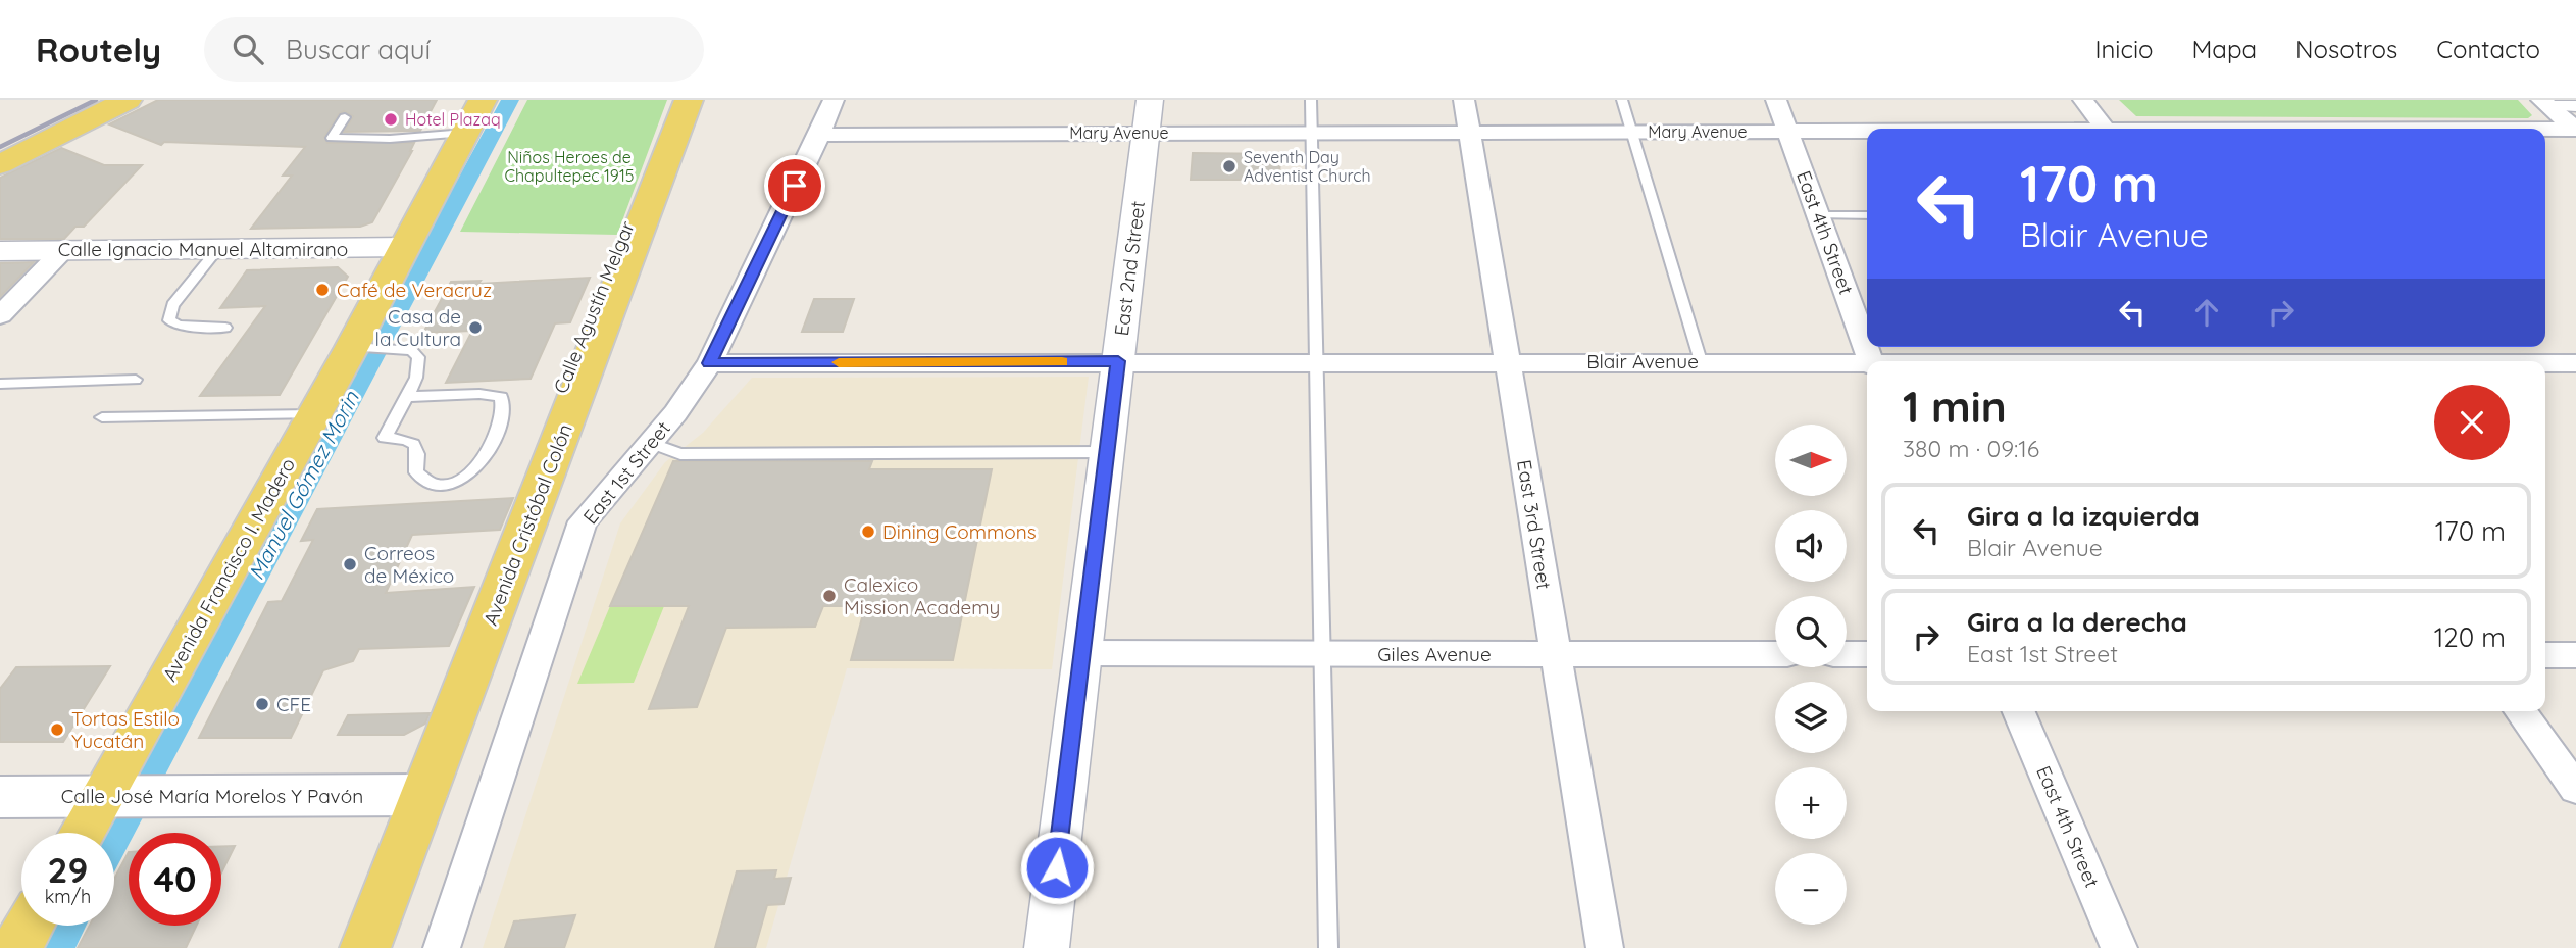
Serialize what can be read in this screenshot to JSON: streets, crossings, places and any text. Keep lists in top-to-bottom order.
{
  "streets": {
    "main road": [
      "Calle Agustín Melgar",
      "Avenida Cristóbal Colón",
      "Avenida Francisco I. Madero",
      "Calle José María Morelos Y Pavón"
    ],
    "street": [
      "Mary Avenue",
      "East 4th Street",
      "Calle Ignacio Manuel Altamirano",
      "East 2nd Street",
      "Blair Avenue",
      "East 1st Street",
      "East 3rd Street",
      "Giles Avenue"
    ]
  },
  "crossings": [
    ["Mary Avenue", "East 4th Street"],
    ["Mary Avenue", "East 2nd Street"],
    ["Mary Avenue", "East 1st Street"],
    ["Mary Avenue", "East 3rd Street"],
    ["Calle Ignacio Manuel Altamirano", "Avenida Francisco I. Madero"],
    ["East 2nd Street", "Blair Avenue"],
    ["East 2nd Street", "Giles Avenue"],
    ["Calle Agustín Melgar", "Avenida Cristóbal Colón"],
    ["Blair Avenue", "East 1st Street"],
    ["Blair Avenue", "East 3rd Street"],
    ["Avenida Cristóbal Colón", "Calle José María Morelos Y Pavón"],
    ["East 3rd Street", "Giles Avenue"],
    ["Avenida Francisco I. Madero", "Calle José María Morelos Y Pavón"]
  ],
  "water": ["Manuel Gómez Morin"],
  "parks": ["Niños Heroes de Chapultepec 1915"],
  "places": [
    "Hotel Plazaq",
    "Seventh Day Adventist Church",
    "Café de Veracruz",
    "Casa de la Cultura",
    "Dining Commons",
    "Correos de México",
    "Calexico Mission Academy",
    "CFE",
    "Tortas Estilo Yucatán"
  ],
  "north": "right",
  "page": {
    "header": "Routely",
    "search": "Buscar aquí",
    "nav": [
      "Inicio",
      "Mapa",
      "Nosotros",
      "Contacto"
    ],
    "turn": ["170 m", "Blair Avenue"],
    "heading": ["1 min", "380 m · 09:16"],
    "map_buttons": ["+", "−"],
    "list": [
      {
        "name": "Gira a la izquierda",
        "note": "Blair Avenue",
        "value": "170 m"
      },
      {
        "name": "Gira a la derecha",
        "note": "East 1st Street",
        "value": "120 m"
      }
    ],
    "speed": "29 km/h",
    "limit": "40"
  }
}
